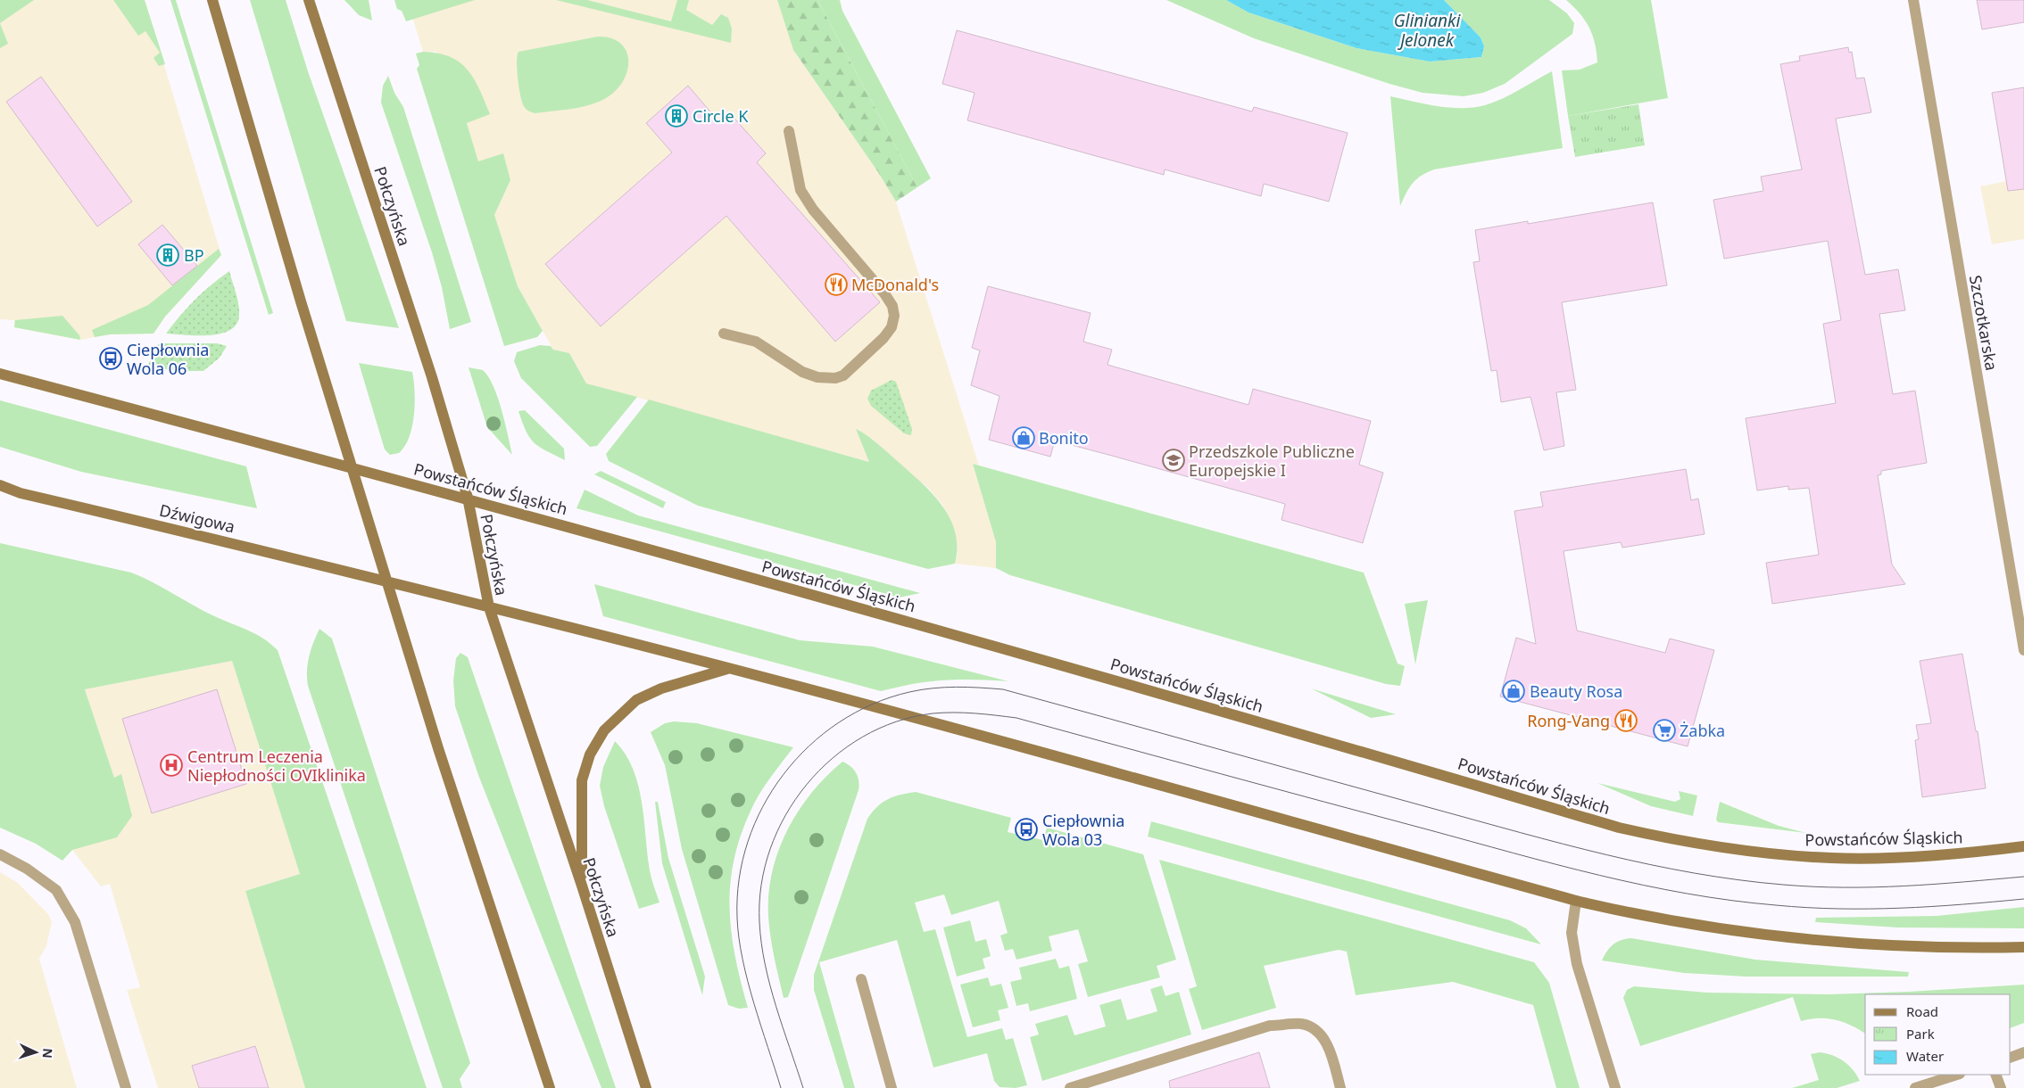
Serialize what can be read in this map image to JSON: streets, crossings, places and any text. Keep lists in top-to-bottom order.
{
  "streets": {
    "main road": ["Połczyńska", "Powstańców Śląskich", "Dźwigowa"],
    "street": ["Szczotkarska"]
  },
  "crossings": [
    ["Połczyńska", "Powstańców Śląskich"]
  ],
  "water": ["Glinianki Jelonek"],
  "places": {
    "building": ["Circle K", "BP"],
    "restaurant": ["McDonald's", "Rong-Vang"],
    "bus stop": ["Ciepłownia Wola 06", "Ciepłownia Wola 03"],
    "shop": ["Bonito", "Beauty Rosa"],
    "school or university": ["Przedszkole Publiczne Europejskie I"],
    "supermarket": ["Żabka"],
    "hospital": ["Centrum Leczenia Niepłodności OVIklinika"]
  },
  "legend": ["Road", "Park", "Water"],
  "north": "right"
}
